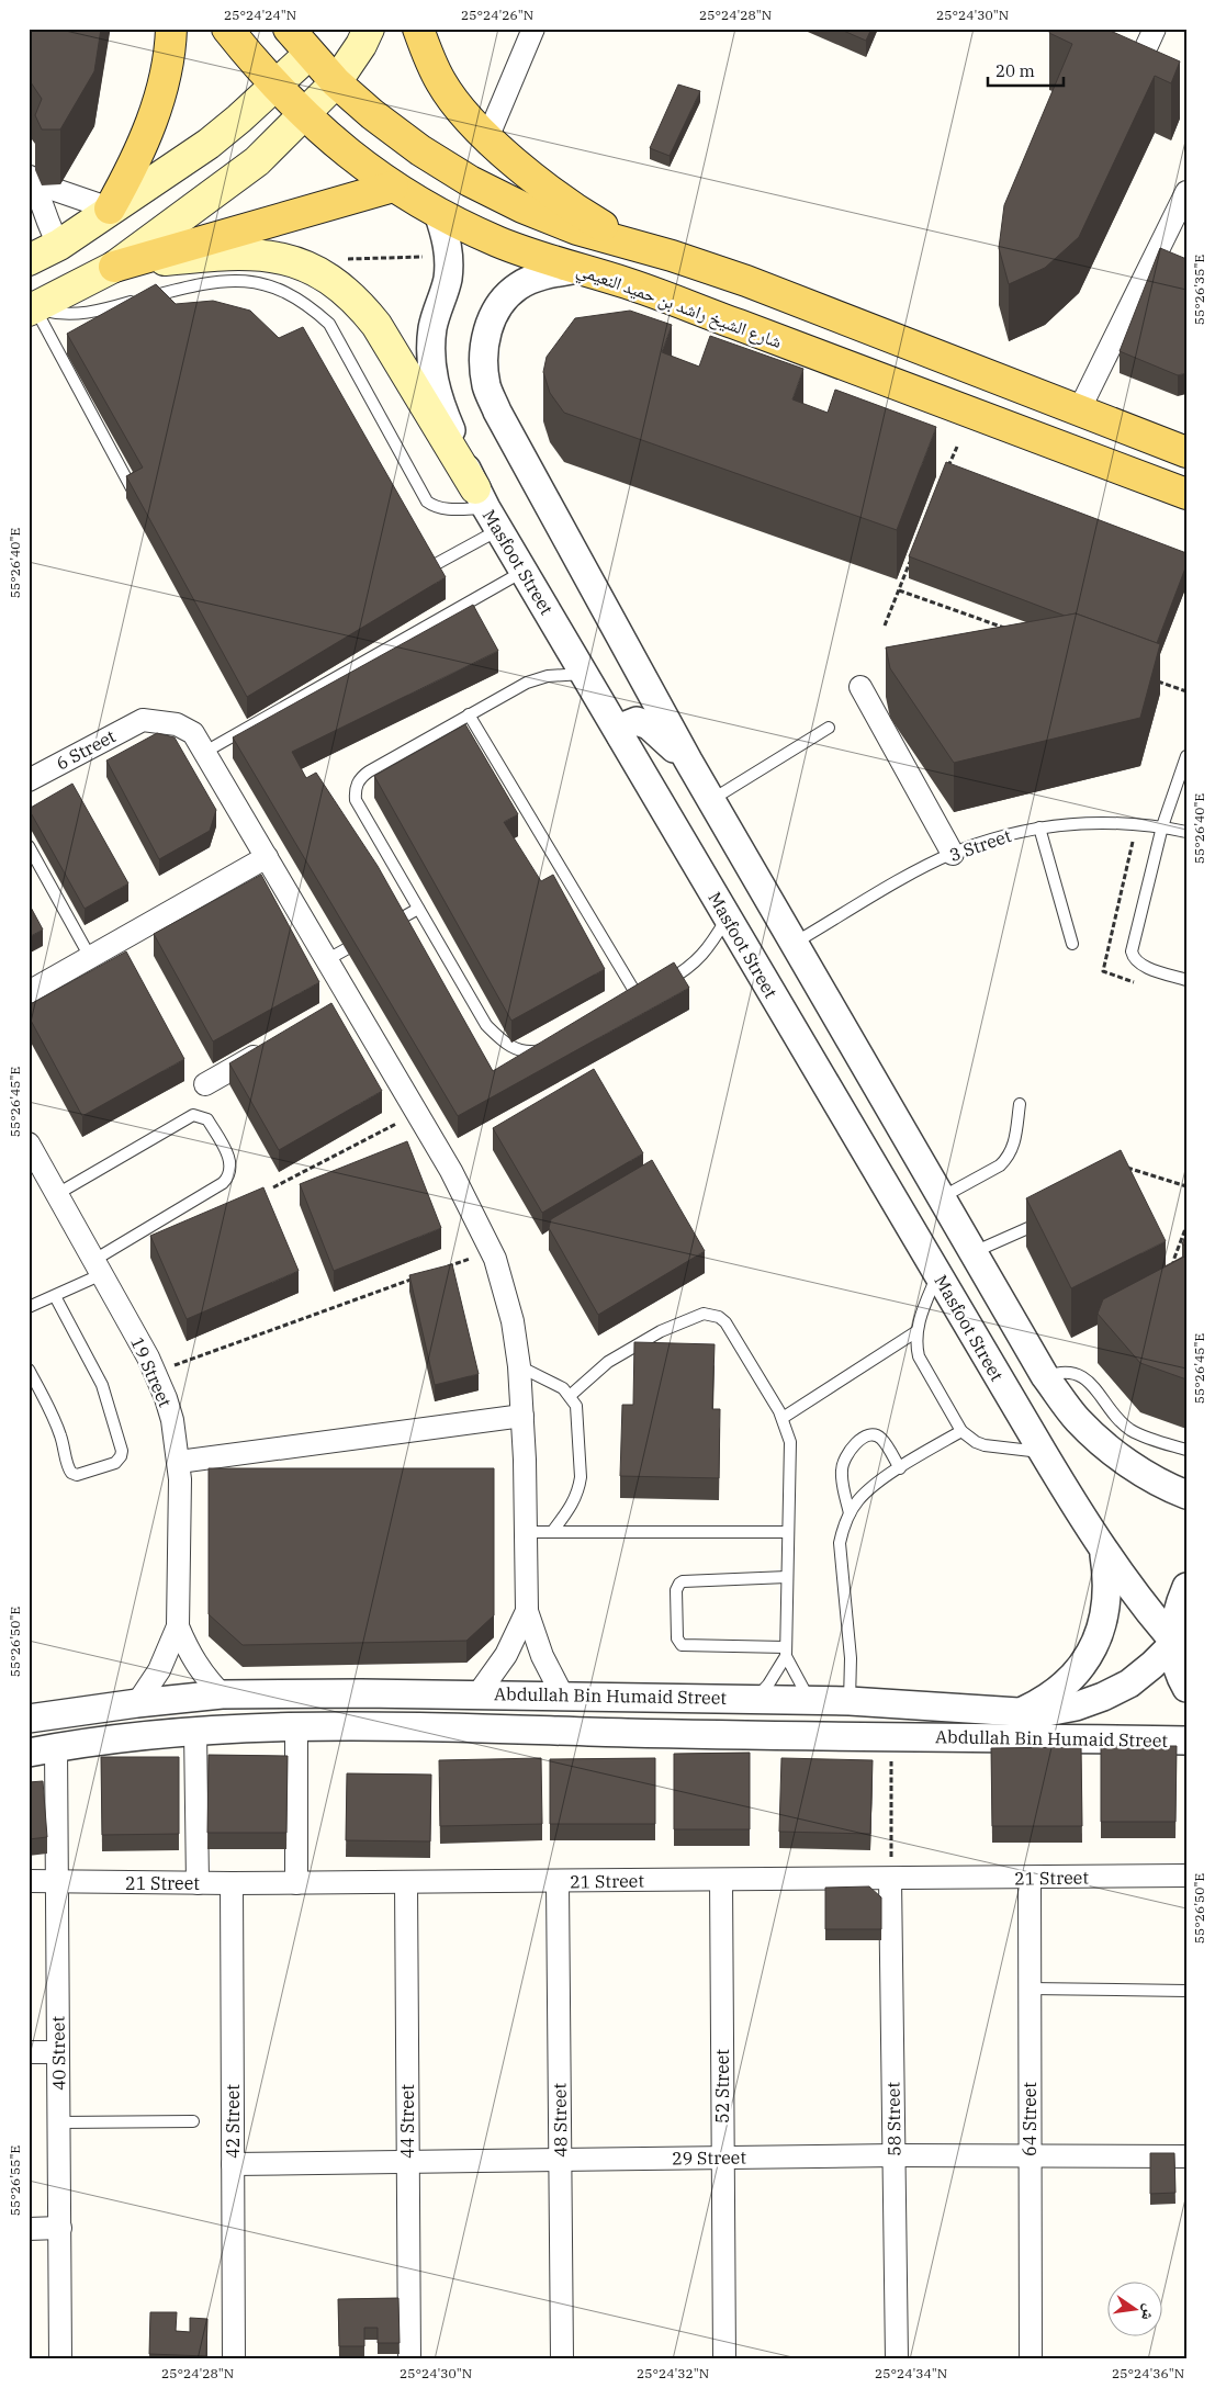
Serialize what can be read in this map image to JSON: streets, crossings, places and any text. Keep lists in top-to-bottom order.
{
  "streets": {
    "main road": ["شارع الشيخ راشد بن حميد النعيمي"],
    "street": [
      "Masfoot Street",
      "6 Street",
      "19 Street",
      "Abdullah Bin Humaid Street",
      "21 Street",
      "40 Street",
      "52 Street",
      "58 Street",
      "64 Street",
      "48 Street",
      "42 Street",
      "44 Street",
      "29 Street"
    ],
    "lane": ["3 Street"]
  },
  "crossings": [
    ["شارع الشيخ راشد بن حميد النعيمي", "Masfoot Street"],
    ["Masfoot Street", "Abdullah Bin Humaid Street"],
    ["19 Street", "Abdullah Bin Humaid Street"],
    ["Abdullah Bin Humaid Street", "40 Street"],
    ["21 Street", "40 Street"],
    ["21 Street", "52 Street"],
    ["21 Street", "58 Street"],
    ["21 Street", "64 Street"],
    ["21 Street", "48 Street"],
    ["21 Street", "42 Street"],
    ["21 Street", "44 Street"],
    ["52 Street", "29 Street"],
    ["58 Street", "29 Street"],
    ["64 Street", "29 Street"],
    ["48 Street", "29 Street"],
    ["42 Street", "29 Street"],
    ["44 Street", "29 Street"]
  ],
  "scale_bar": "20 m",
  "north": "right",
  "coordinates": [
    "25°24'24\"N",
    "25°24'26\"N",
    "25°24'28\"N",
    "25°24'30\"N",
    "55°26'35\"E",
    "55°26'40\"E",
    "55°26'45\"E",
    "55°26'50\"E",
    "55°26'55\"E",
    "25°24'32\"N",
    "25°24'34\"N",
    "25°24'36\"N"
  ]
}
